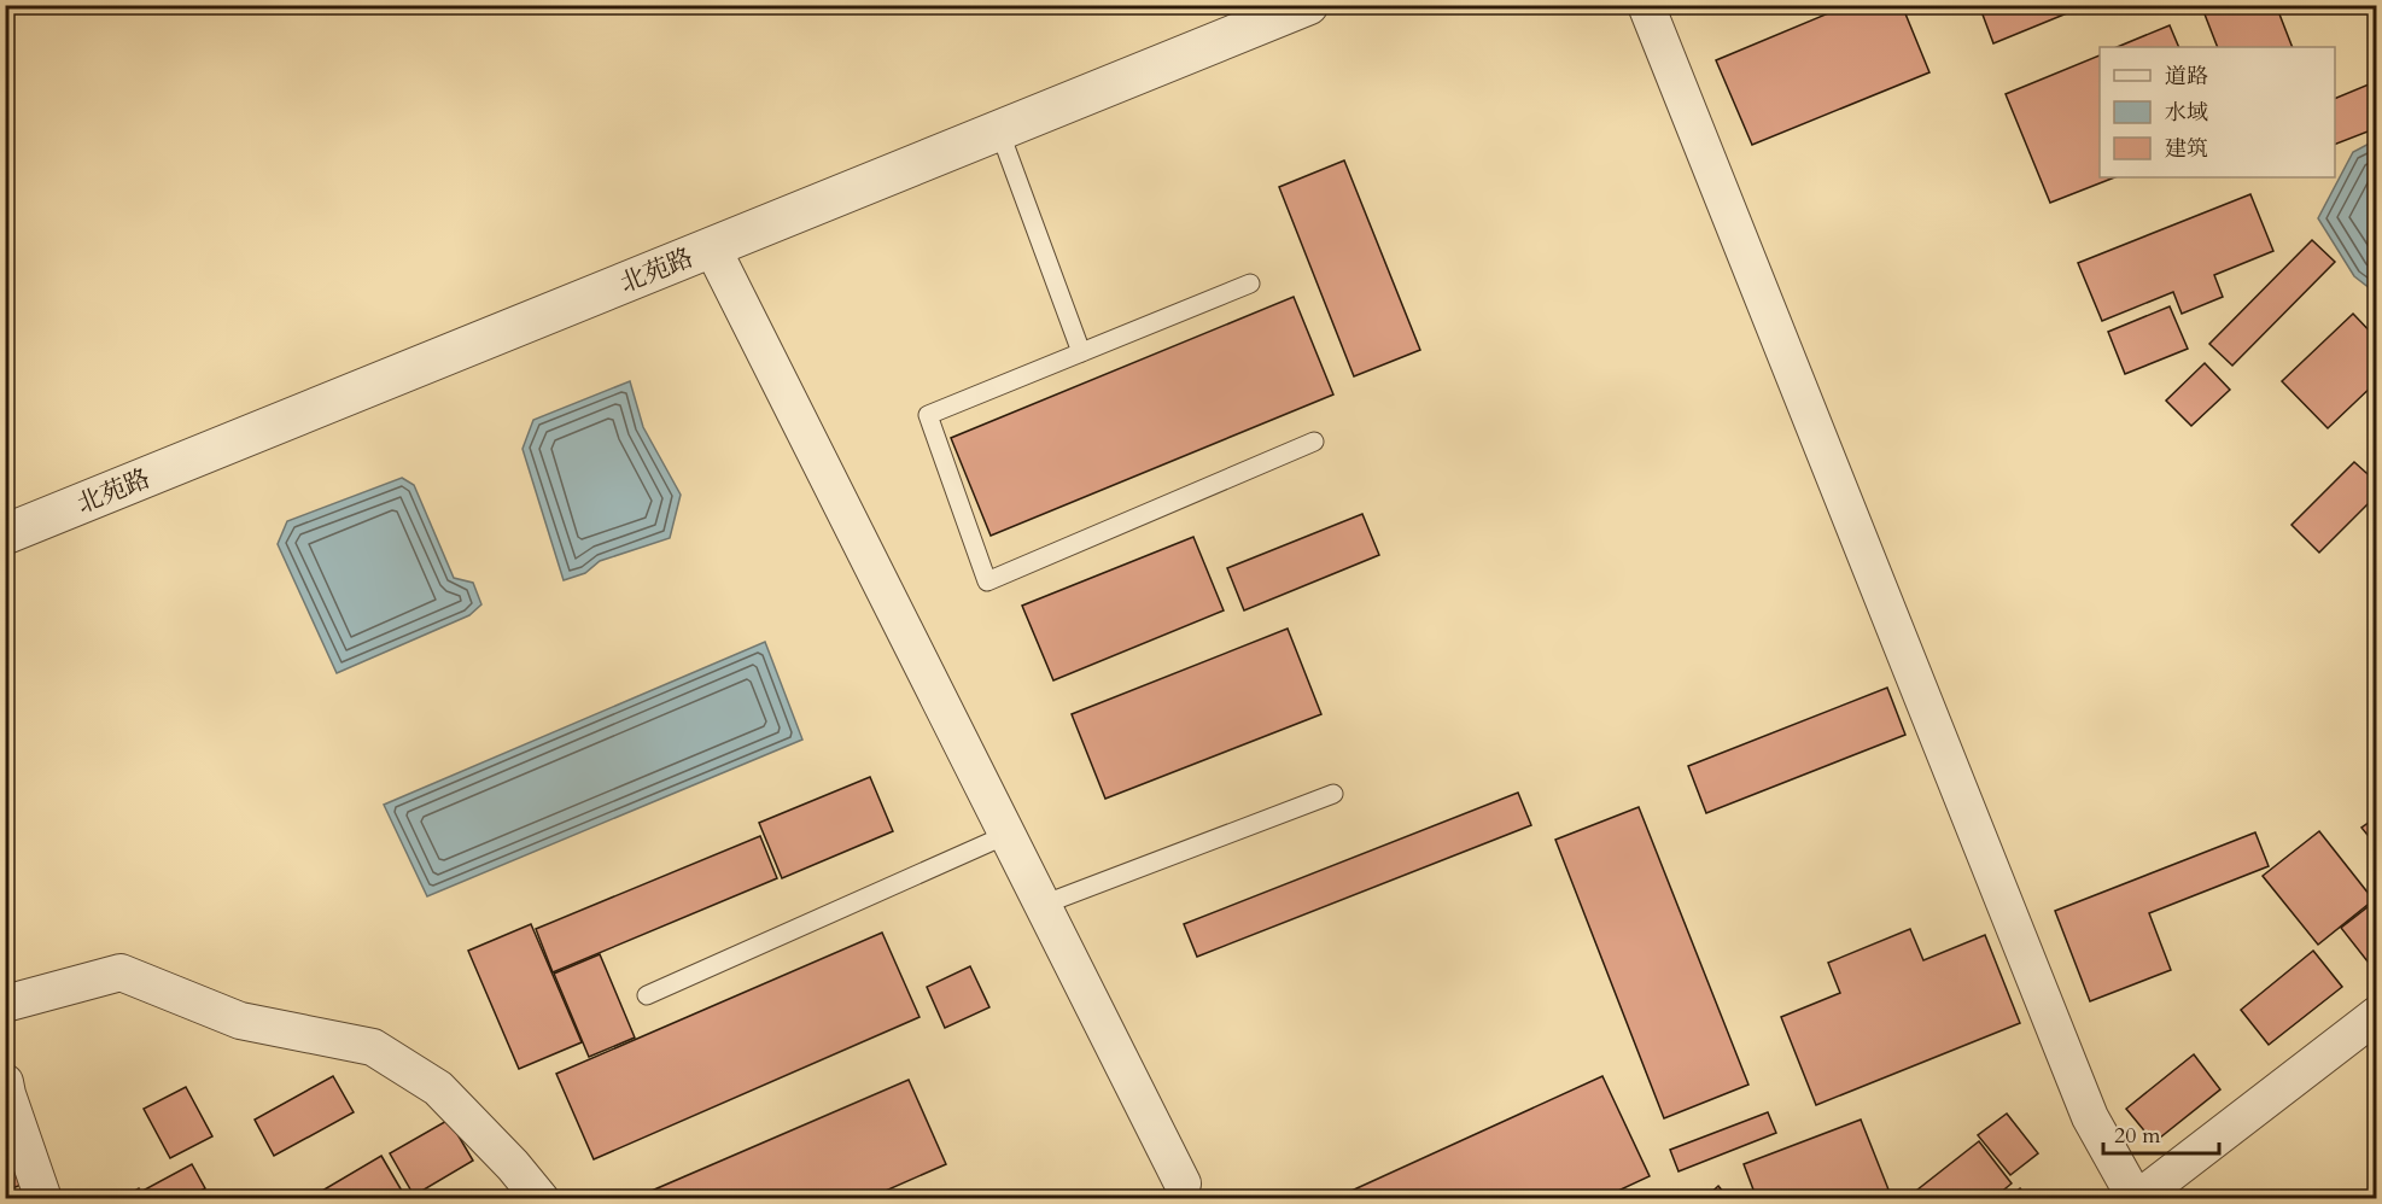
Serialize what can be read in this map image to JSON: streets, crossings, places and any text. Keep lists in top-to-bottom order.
{
  "streets": {
    "street": ["北苑路"]
  },
  "legend": ["道路", "水域", "建筑"],
  "scale_bar": "20 m"
}
